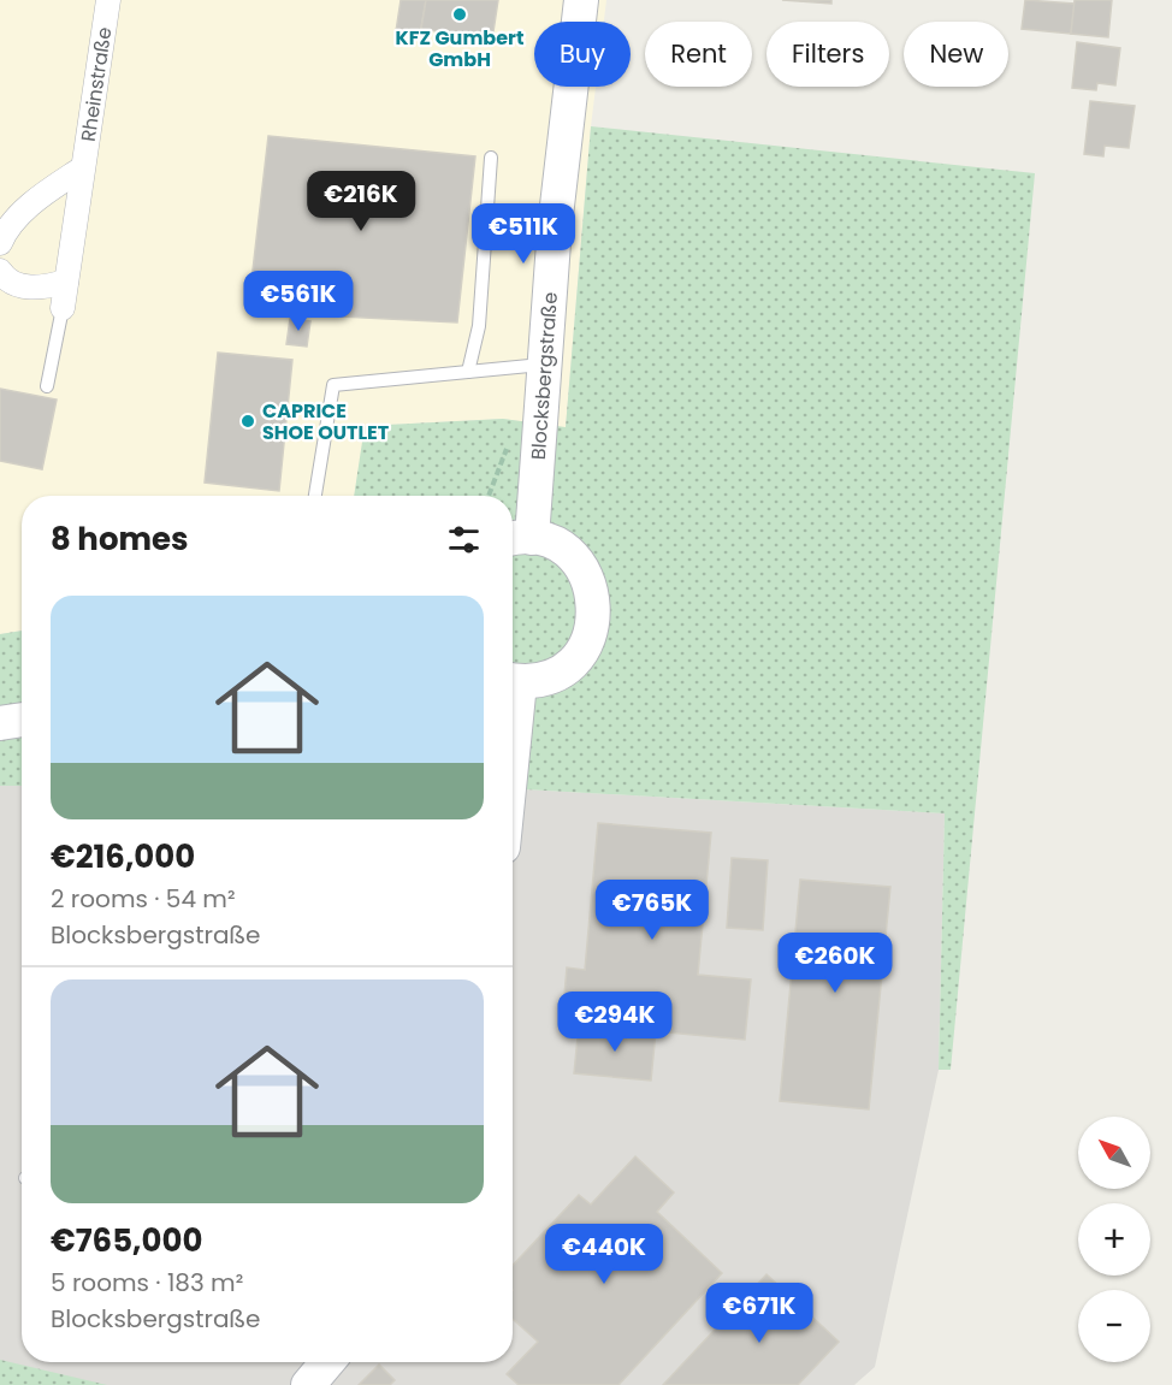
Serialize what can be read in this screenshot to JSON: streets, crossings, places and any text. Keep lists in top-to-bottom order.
{
  "streets": {
    "main road": ["Blocksbergstraße"],
    "street": ["Rheinstraße"]
  },
  "places": ["KFZ Gumbert GmbH", "CAPRICE SHOE OUTLET"],
  "north": "top left",
  "page": {
    "chip": [
      "Buy",
      "Rent",
      "Filters",
      "New"
    ],
    "price": [
      "€216K",
      "€511K",
      "€561K",
      "€765K",
      "€260K",
      "€294K",
      "€440K",
      "€671K"
    ],
    "heading": "8 homes",
    "list": [
      {
        "name": "€216,000",
        "note": "2 rooms · 54 m² · Blocksbergstraße"
      },
      {
        "name": "€765,000",
        "note": "5 rooms · 183 m² · Blocksbergstraße"
      }
    ],
    "map_buttons": ["+", "−"]
  }
}
